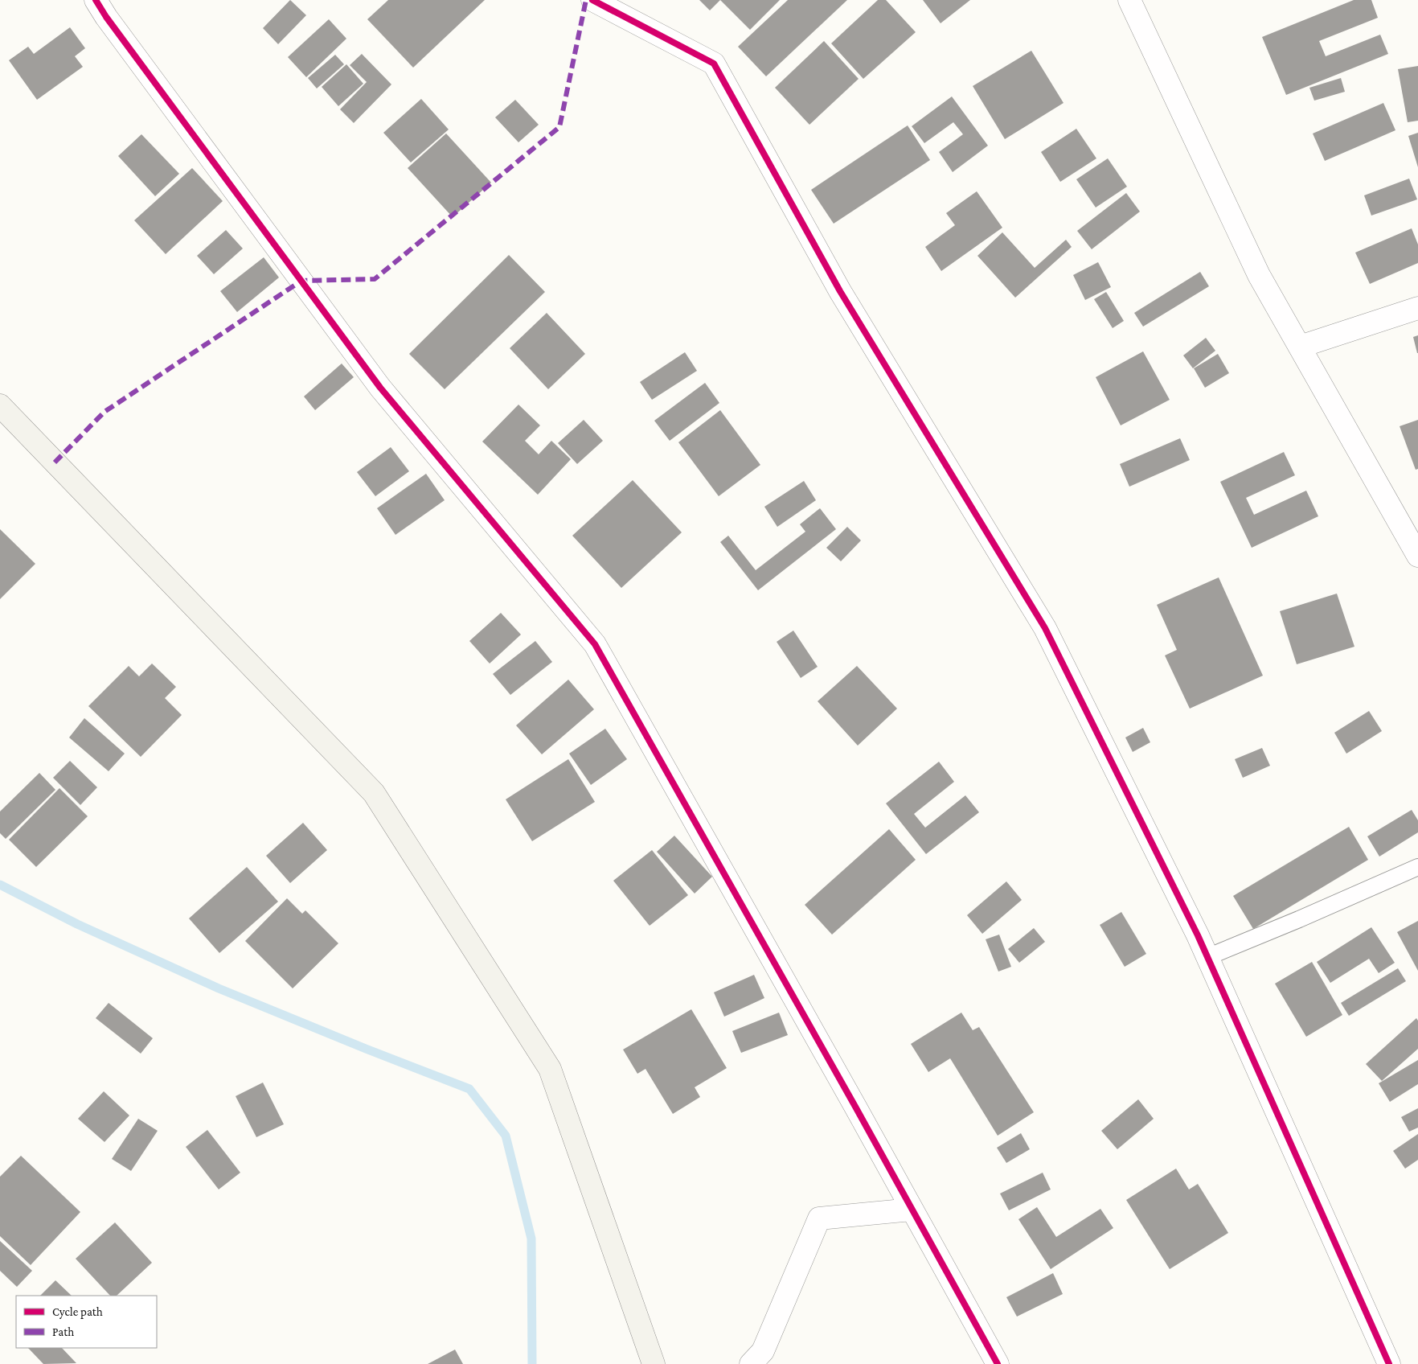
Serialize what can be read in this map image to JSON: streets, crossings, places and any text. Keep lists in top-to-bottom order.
{
  "legend": ["Cycle path", "Path"]
}
